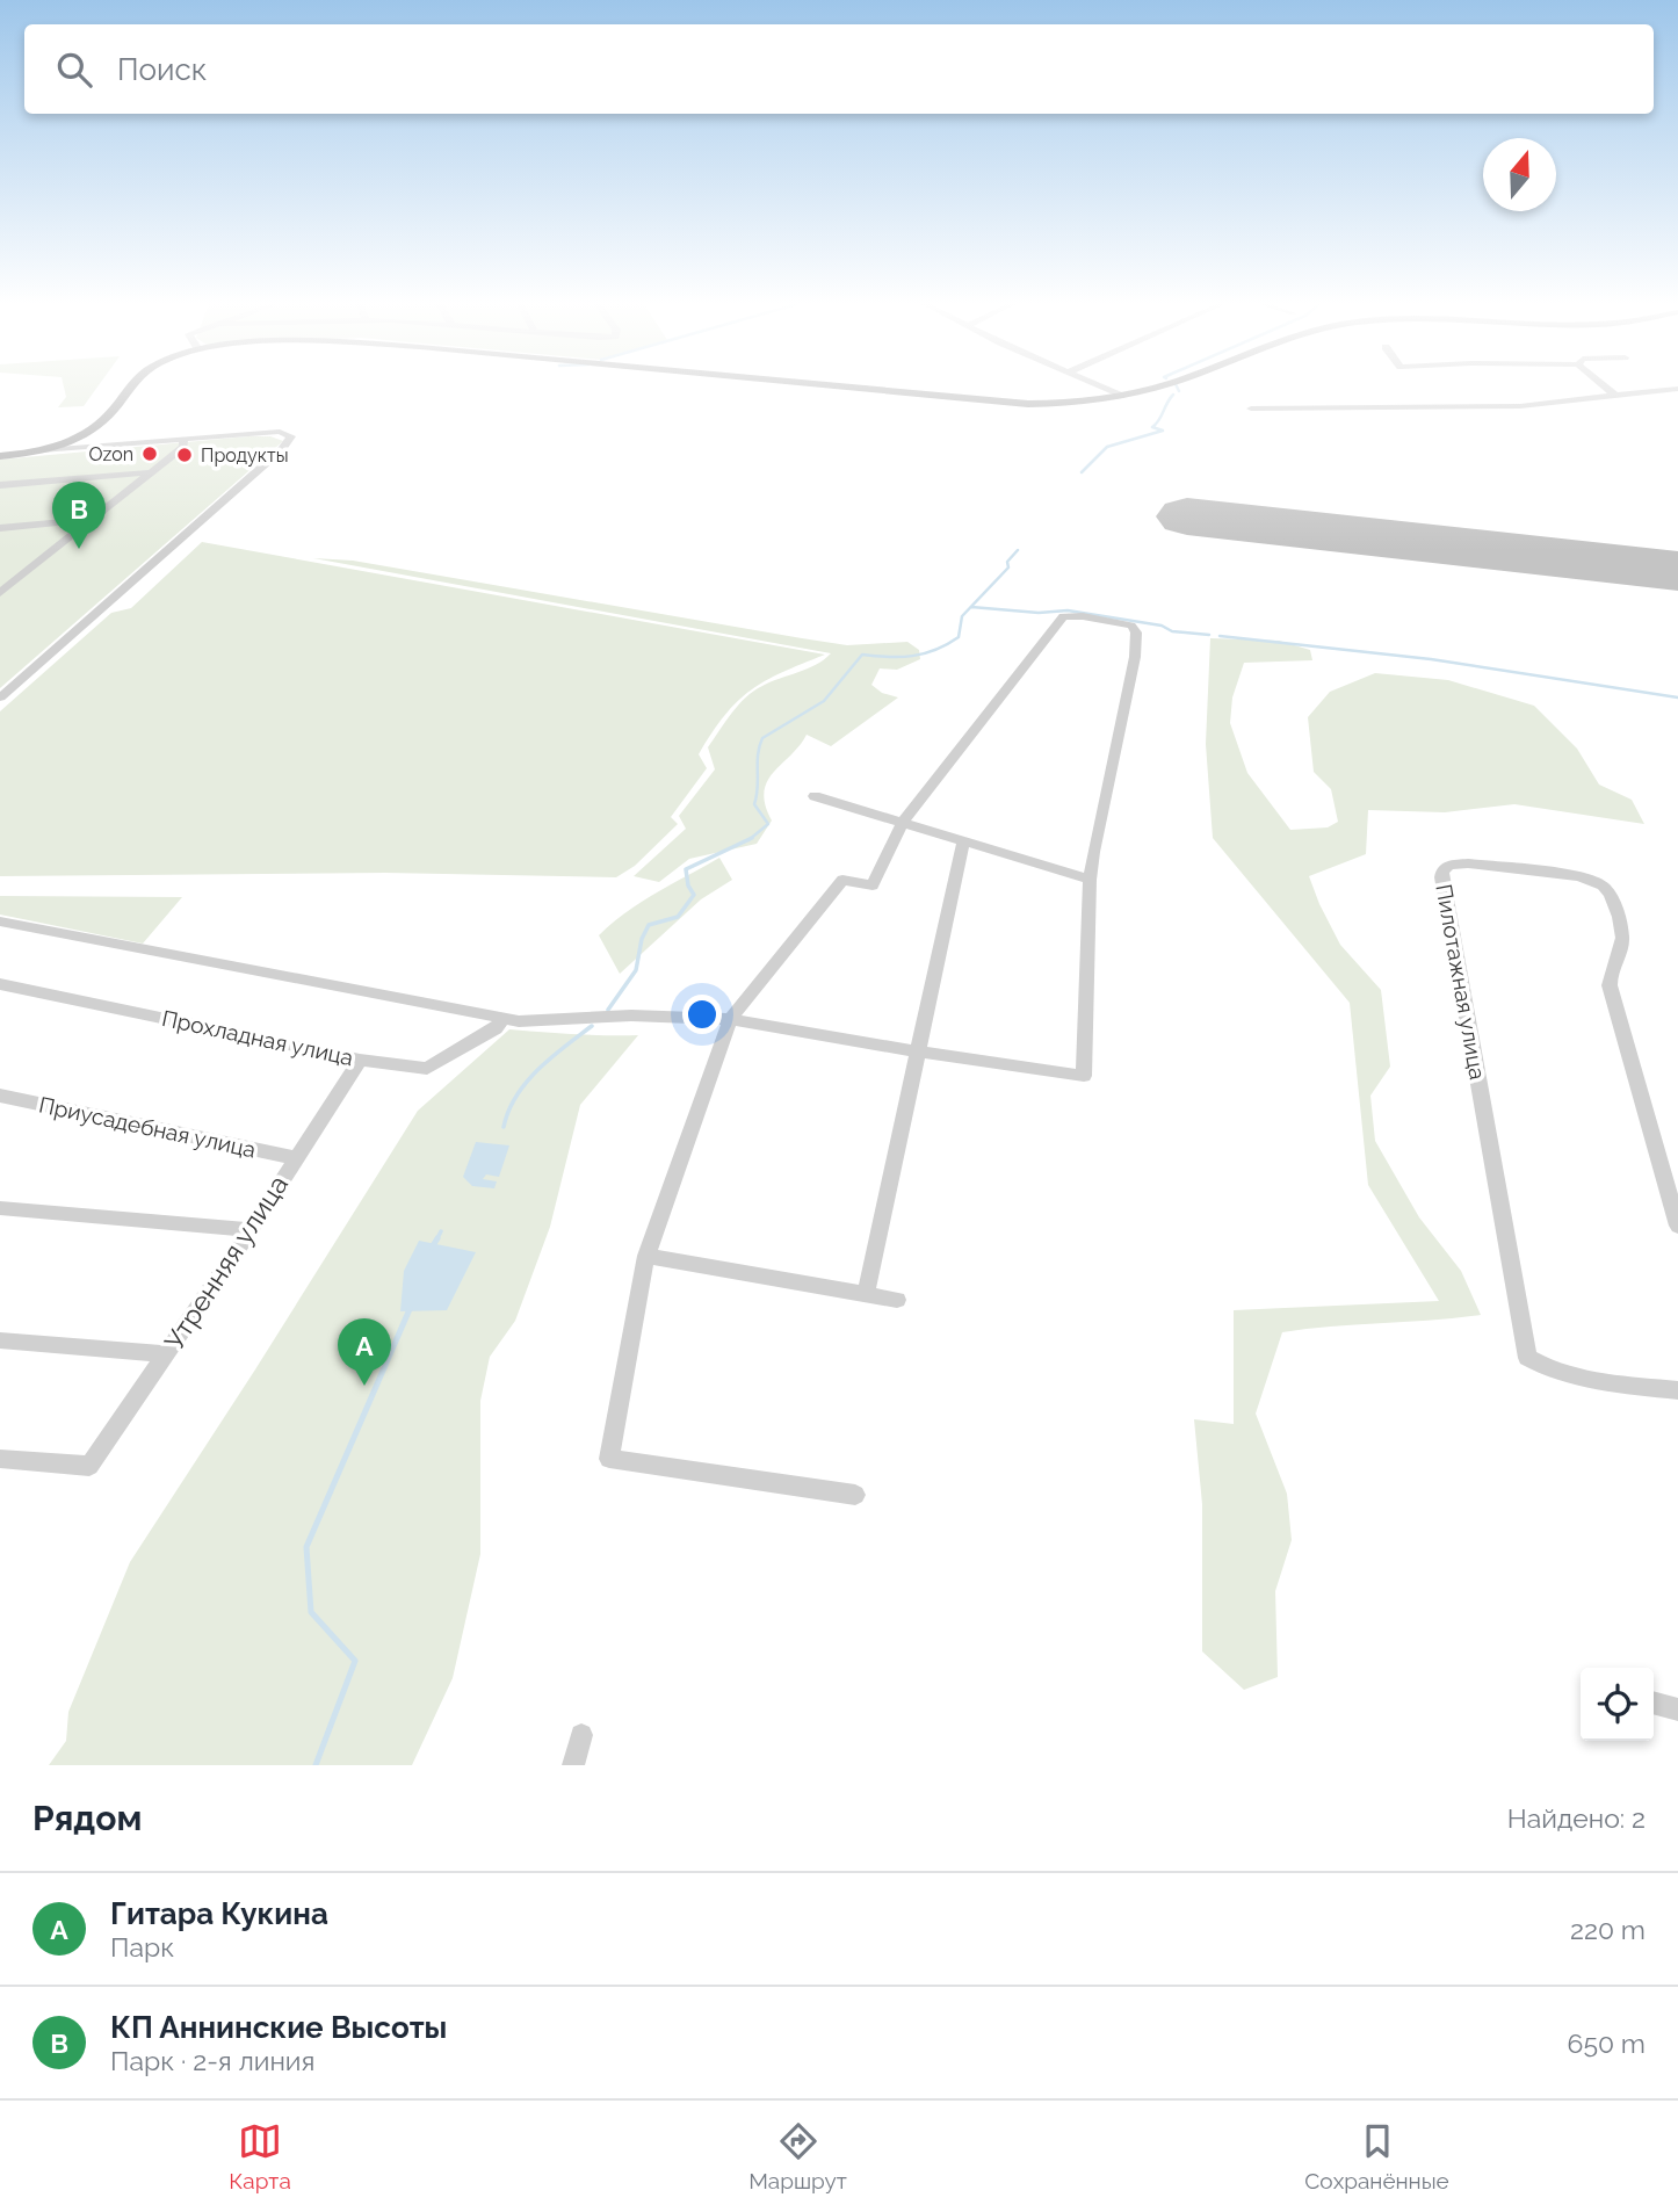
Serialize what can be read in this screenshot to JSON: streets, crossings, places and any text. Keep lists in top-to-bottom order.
{
  "streets": {
    "street": [
      "Пилотажная улица",
      "Прохладная улица",
      "Приусадебная улица",
      "Утренняя улица"
    ]
  },
  "crossings": [
    ["Прохладная улица", "Утренняя улица"],
    ["Приусадебная улица", "Утренняя улица"]
  ],
  "places": ["Ozon", "Продукты"],
  "north": "top",
  "page": {
    "search": "Поиск",
    "pins": ["B", "A"],
    "heading": ["Рядом", "Найдено: 2"],
    "list": [
      {
        "mark": "A",
        "name": "Гитара Кукина",
        "note": "Парк",
        "value": "220 m"
      },
      {
        "mark": "B",
        "name": "КП Аннинские Высоты",
        "note": "Парк · 2-я линия",
        "value": "650 m"
      }
    ],
    "nav": ["Карта", "Маршрут", "Сохранённые"]
  }
}
